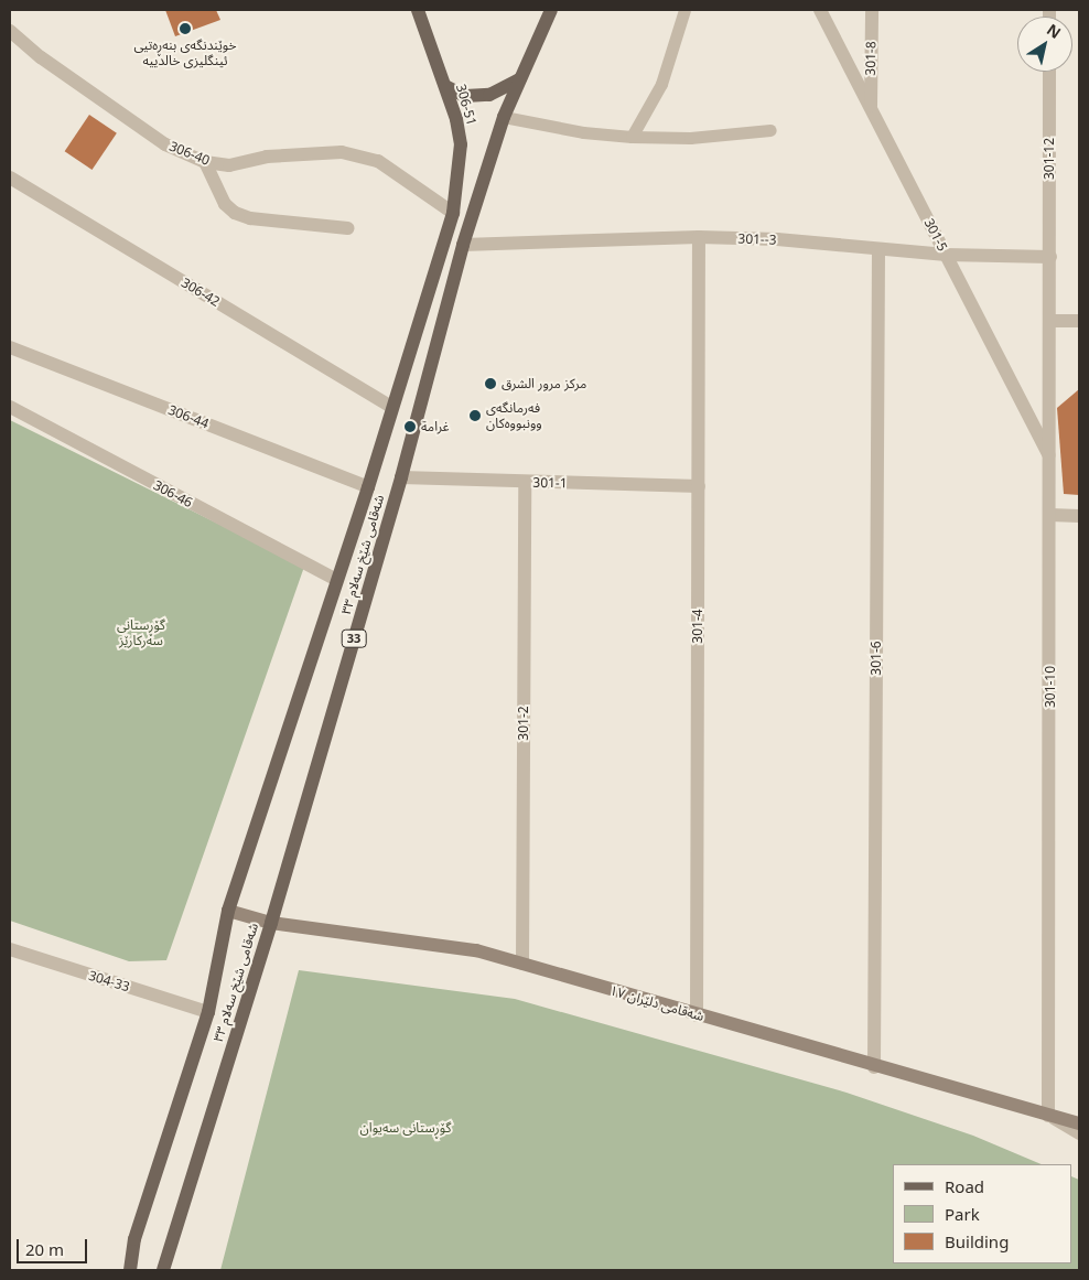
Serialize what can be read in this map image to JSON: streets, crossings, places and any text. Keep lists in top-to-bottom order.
{
  "streets": {
    "main road": [
      "306-51",
      "شەقامی شێخ سەلام ٣٣",
      "33",
      "شەقامی دلێران ١٧"
    ],
    "street": [
      "301-8",
      "306-40",
      "301-12",
      "301-5",
      "301--3",
      "306-42",
      "306-44",
      "301-1",
      "306-46",
      "301-4",
      "301-6",
      "301-10",
      "301-2",
      "304-33"
    ]
  },
  "crossings": [
    ["301-8", "301-5"],
    ["306-51", "306-40"],
    ["306-51", "شەقامی شێخ سەلام ٣٣"],
    ["306-40", "شەقامی شێخ سەلام ٣٣"],
    ["301-12", "301--3"],
    ["301-12", "301-10"],
    ["301-5", "301--3"],
    ["301-5", "301-10"],
    ["301--3", "شەقامی شێخ سەلام ٣٣"],
    ["301--3", "301-4"],
    ["301--3", "301-6"],
    ["301--3", "301-10"],
    ["306-42", "شەقامی شێخ سەلام ٣٣"],
    ["306-44", "شەقامی شێخ سەلام ٣٣"],
    ["301-1", "شەقامی شێخ سەلام ٣٣"],
    ["301-1", "301-4"],
    ["301-1", "301-2"],
    ["306-46", "شەقامی شێخ سەلام ٣٣"],
    ["شەقامی شێخ سەلام ٣٣", "304-33"],
    ["شەقامی شێخ سەلام ٣٣", "شەقامی دلێران ١٧"],
    ["301-4", "شەقامی دلێران ١٧"],
    ["301-6", "شەقامی دلێران ١٧"],
    ["301-10", "شەقامی دلێران ١٧"],
    ["301-2", "شەقامی دلێران ١٧"]
  ],
  "parks": ["گۆڕستانی سەرکارێز", "گۆڕستانی سەیوان"],
  "places": [
    "خوێندنگەی بنەڕەتیی ئینگلیزی خالدییە",
    "مرکز مرور الشرق",
    "فەرمانگەی وونبووەکان",
    "غرامة"
  ],
  "legend": ["Road", "Park", "Building"],
  "scale_bar": "20 m",
  "north": "top right"
}
